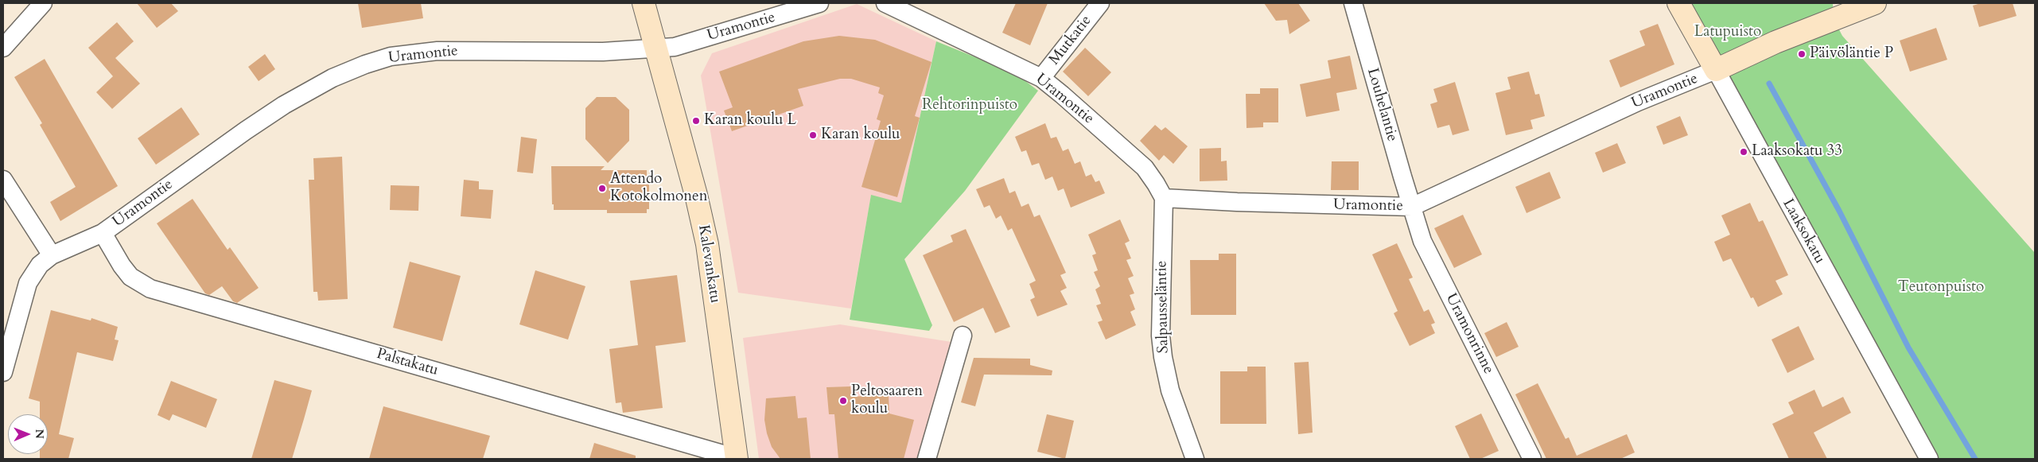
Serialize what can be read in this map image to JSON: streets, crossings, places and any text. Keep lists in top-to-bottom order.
{
  "streets": {
    "street": [
      "Uramontie",
      "Mutkatie",
      "Louhelantie",
      "Laaksokatu",
      "Kalevankatu",
      "Salpausseläntie",
      "Uramonrinne",
      "Palstakatu"
    ]
  },
  "crossings": [
    ["Uramontie", "Mutkatie"],
    ["Uramontie", "Louhelantie"],
    ["Uramontie", "Laaksokatu"],
    ["Uramontie", "Kalevankatu"],
    ["Uramontie", "Salpausseläntie"],
    ["Uramontie", "Uramonrinne"],
    ["Uramontie", "Palstakatu"],
    ["Louhelantie", "Uramonrinne"],
    ["Kalevankatu", "Palstakatu"]
  ],
  "parks": ["Latupuisto", "Rehtorinpuisto", "Teutonpuisto"],
  "places": [
    "Päivöläntie P",
    "Karan koulu L",
    "Karan koulu",
    "Laaksokatu 33",
    "Attendo Kotokolmonen",
    "Peltosaaren koulu"
  ],
  "north": "right"
}
